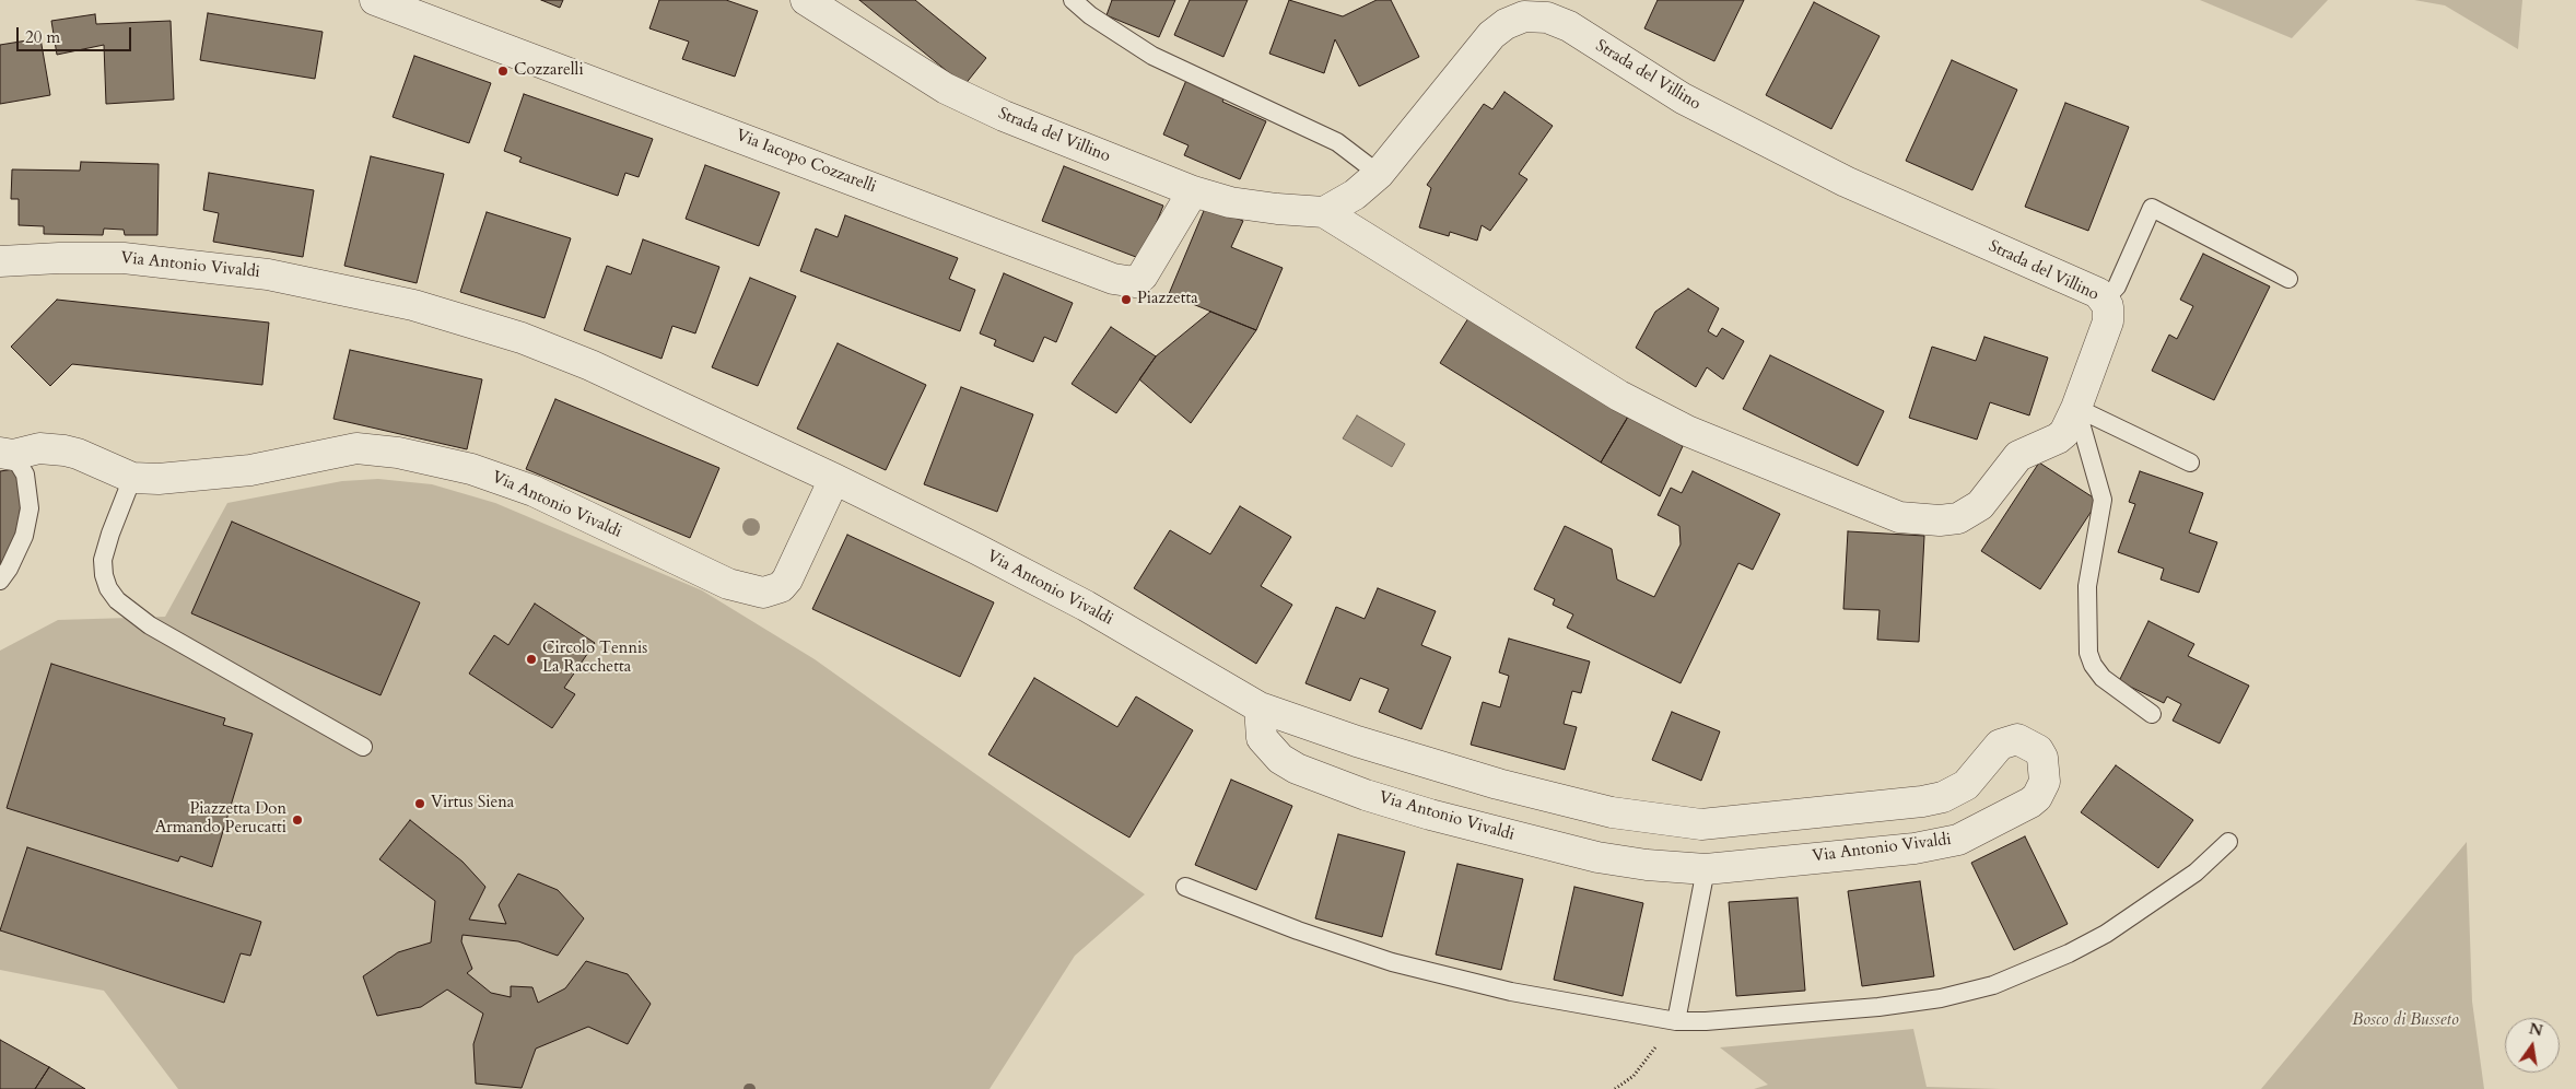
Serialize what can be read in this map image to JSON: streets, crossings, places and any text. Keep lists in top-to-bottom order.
{
  "streets": {
    "street": ["Strada del Villino", "Via Iacopo Cozzarelli", "Via Antonio Vivaldi"]
  },
  "crossings": [
    ["Strada del Villino", "Via Iacopo Cozzarelli"]
  ],
  "parks": ["Bosco di Busseto"],
  "places": [
    "Cozzarelli",
    "Piazzetta",
    "Circolo Tennis La Racchetta",
    "Virtus Siena",
    "Piazzetta Don Armando Perucatti"
  ],
  "scale_bar": "20 m",
  "north": "top"
}
